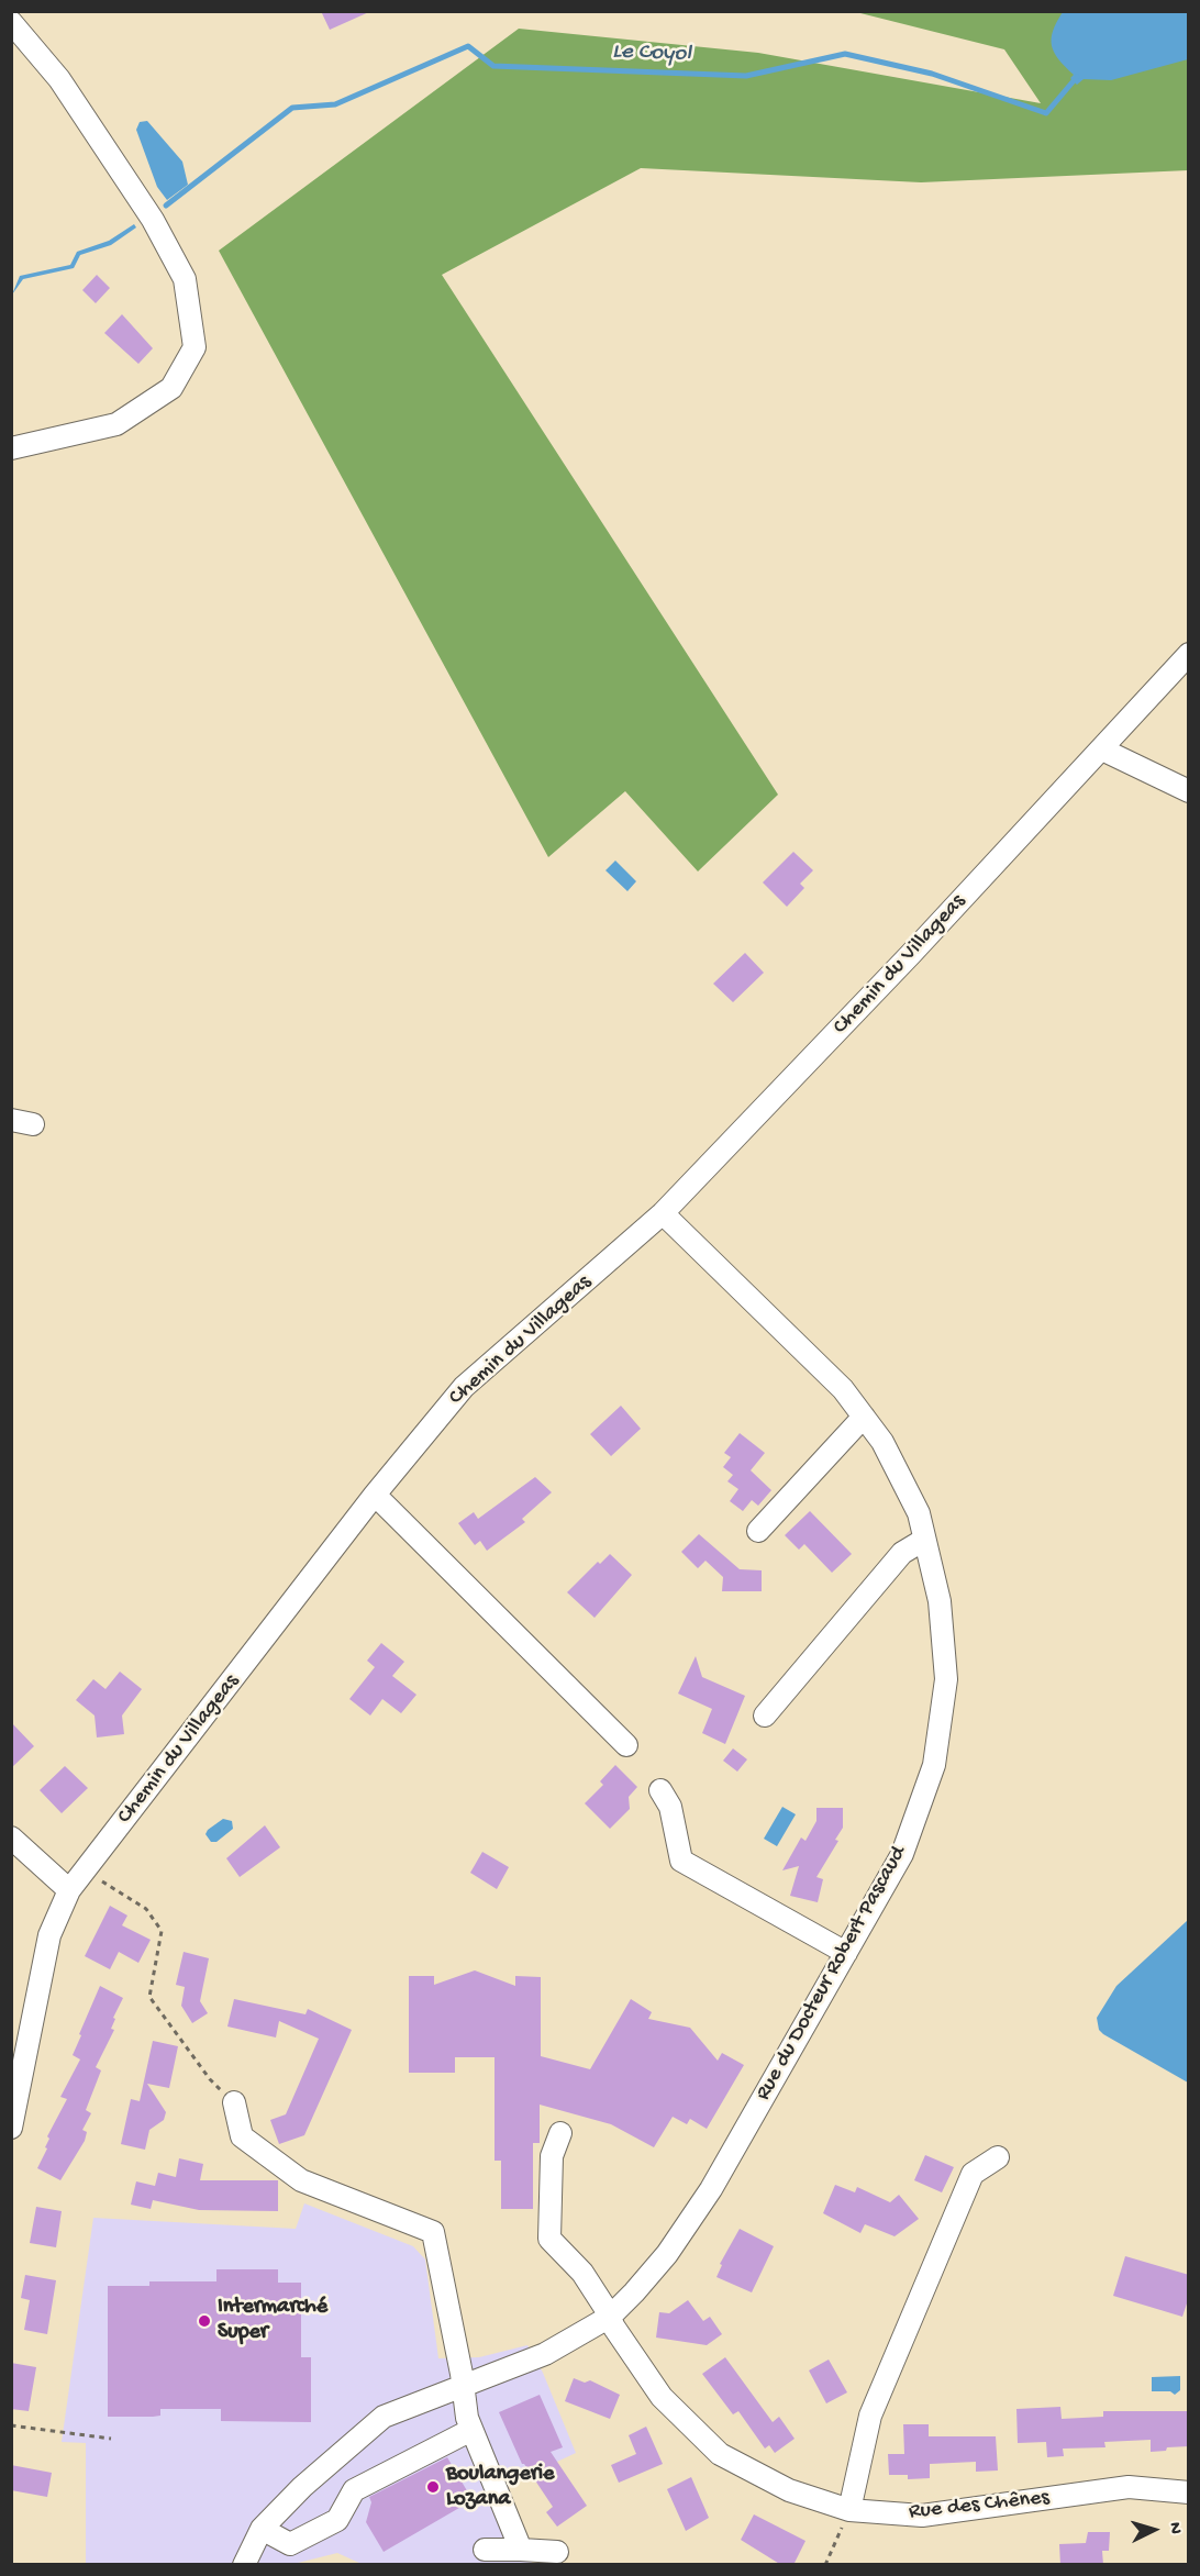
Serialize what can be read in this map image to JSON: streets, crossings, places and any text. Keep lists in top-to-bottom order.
{
  "streets": {
    "street": ["Chemin du Villageas", "Rue du Docteur Robert Pascaud", "Rue des Chênes"]
  },
  "crossings": [
    ["Chemin du Villageas", "Rue du Docteur Robert Pascaud"],
    ["Rue du Docteur Robert Pascaud", "Rue des Chênes"]
  ],
  "water": ["Le Coyol"],
  "places": ["Intermarché Super", "Boulangerie Lozana"],
  "north": "right"
}
